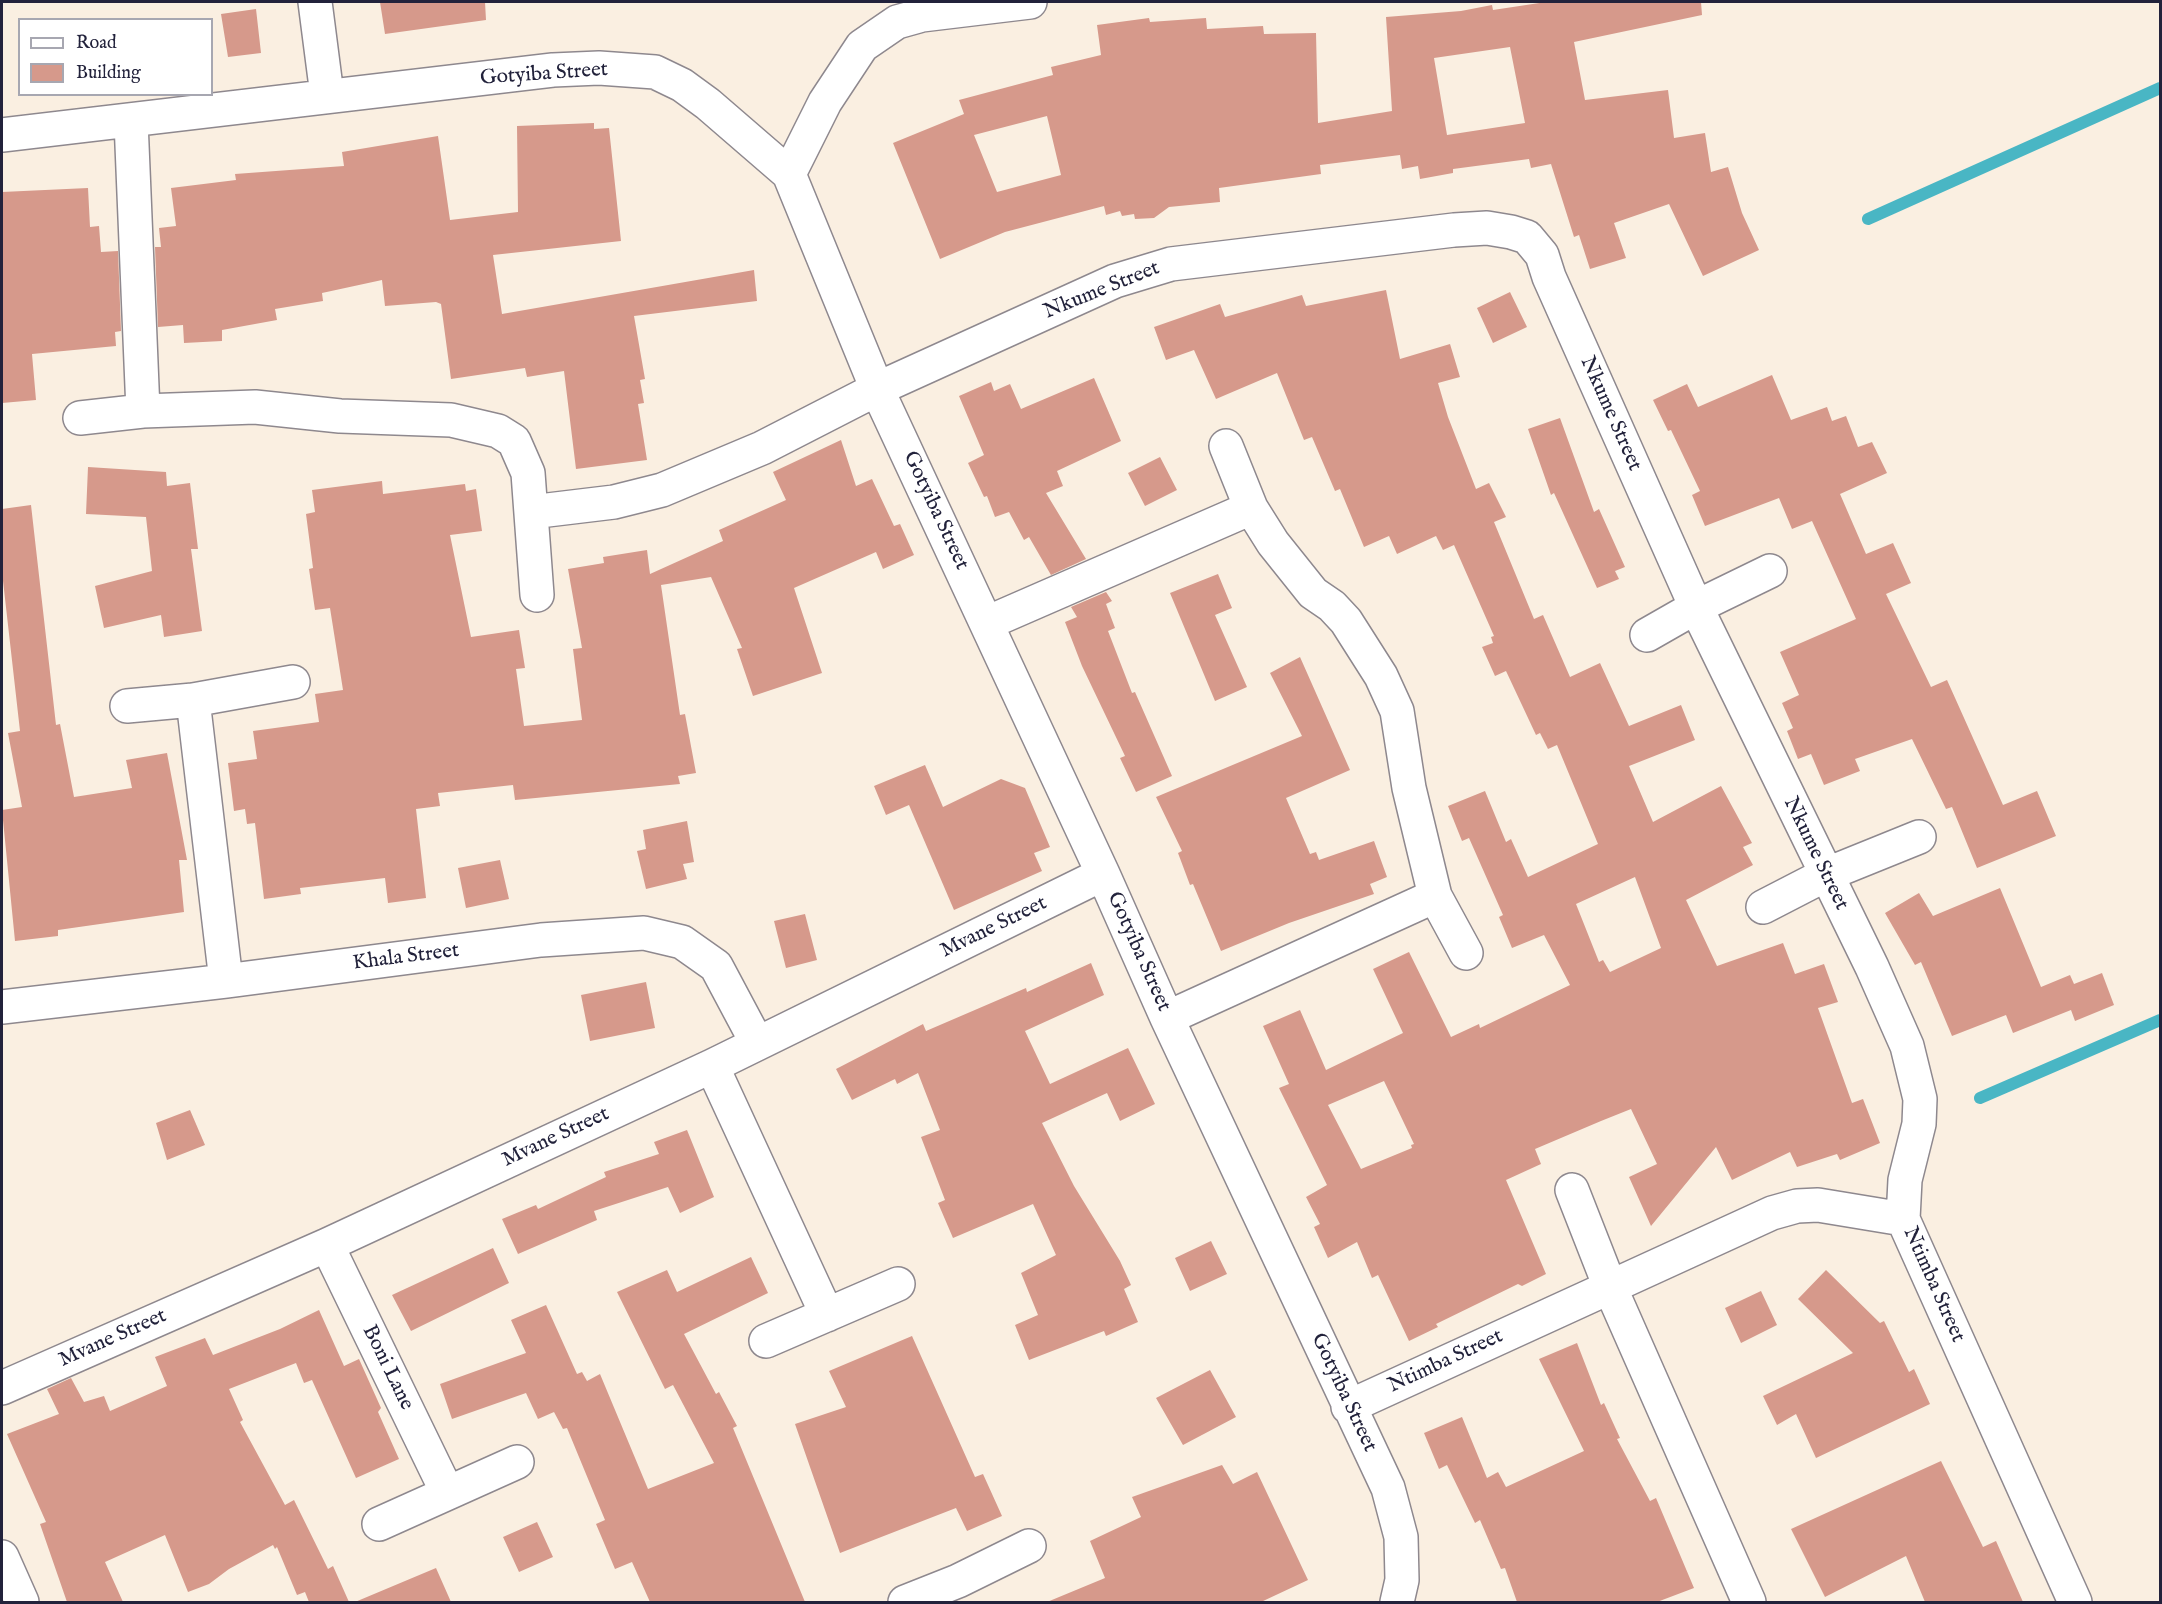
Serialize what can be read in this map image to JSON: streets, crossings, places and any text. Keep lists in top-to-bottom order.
{
  "streets": {
    "street": [
      "Gotyiba Street",
      "Nkume Street",
      "Mvane Street",
      "Khala Street",
      "Ntimba Street",
      "Boni Lane"
    ]
  },
  "crossings": [
    ["Gotyiba Street", "Nkume Street"],
    ["Gotyiba Street", "Mvane Street"],
    ["Gotyiba Street", "Ntimba Street"],
    ["Nkume Street", "Ntimba Street"],
    ["Mvane Street", "Khala Street"],
    ["Mvane Street", "Boni Lane"]
  ],
  "legend": ["Road", "Building"]
}
